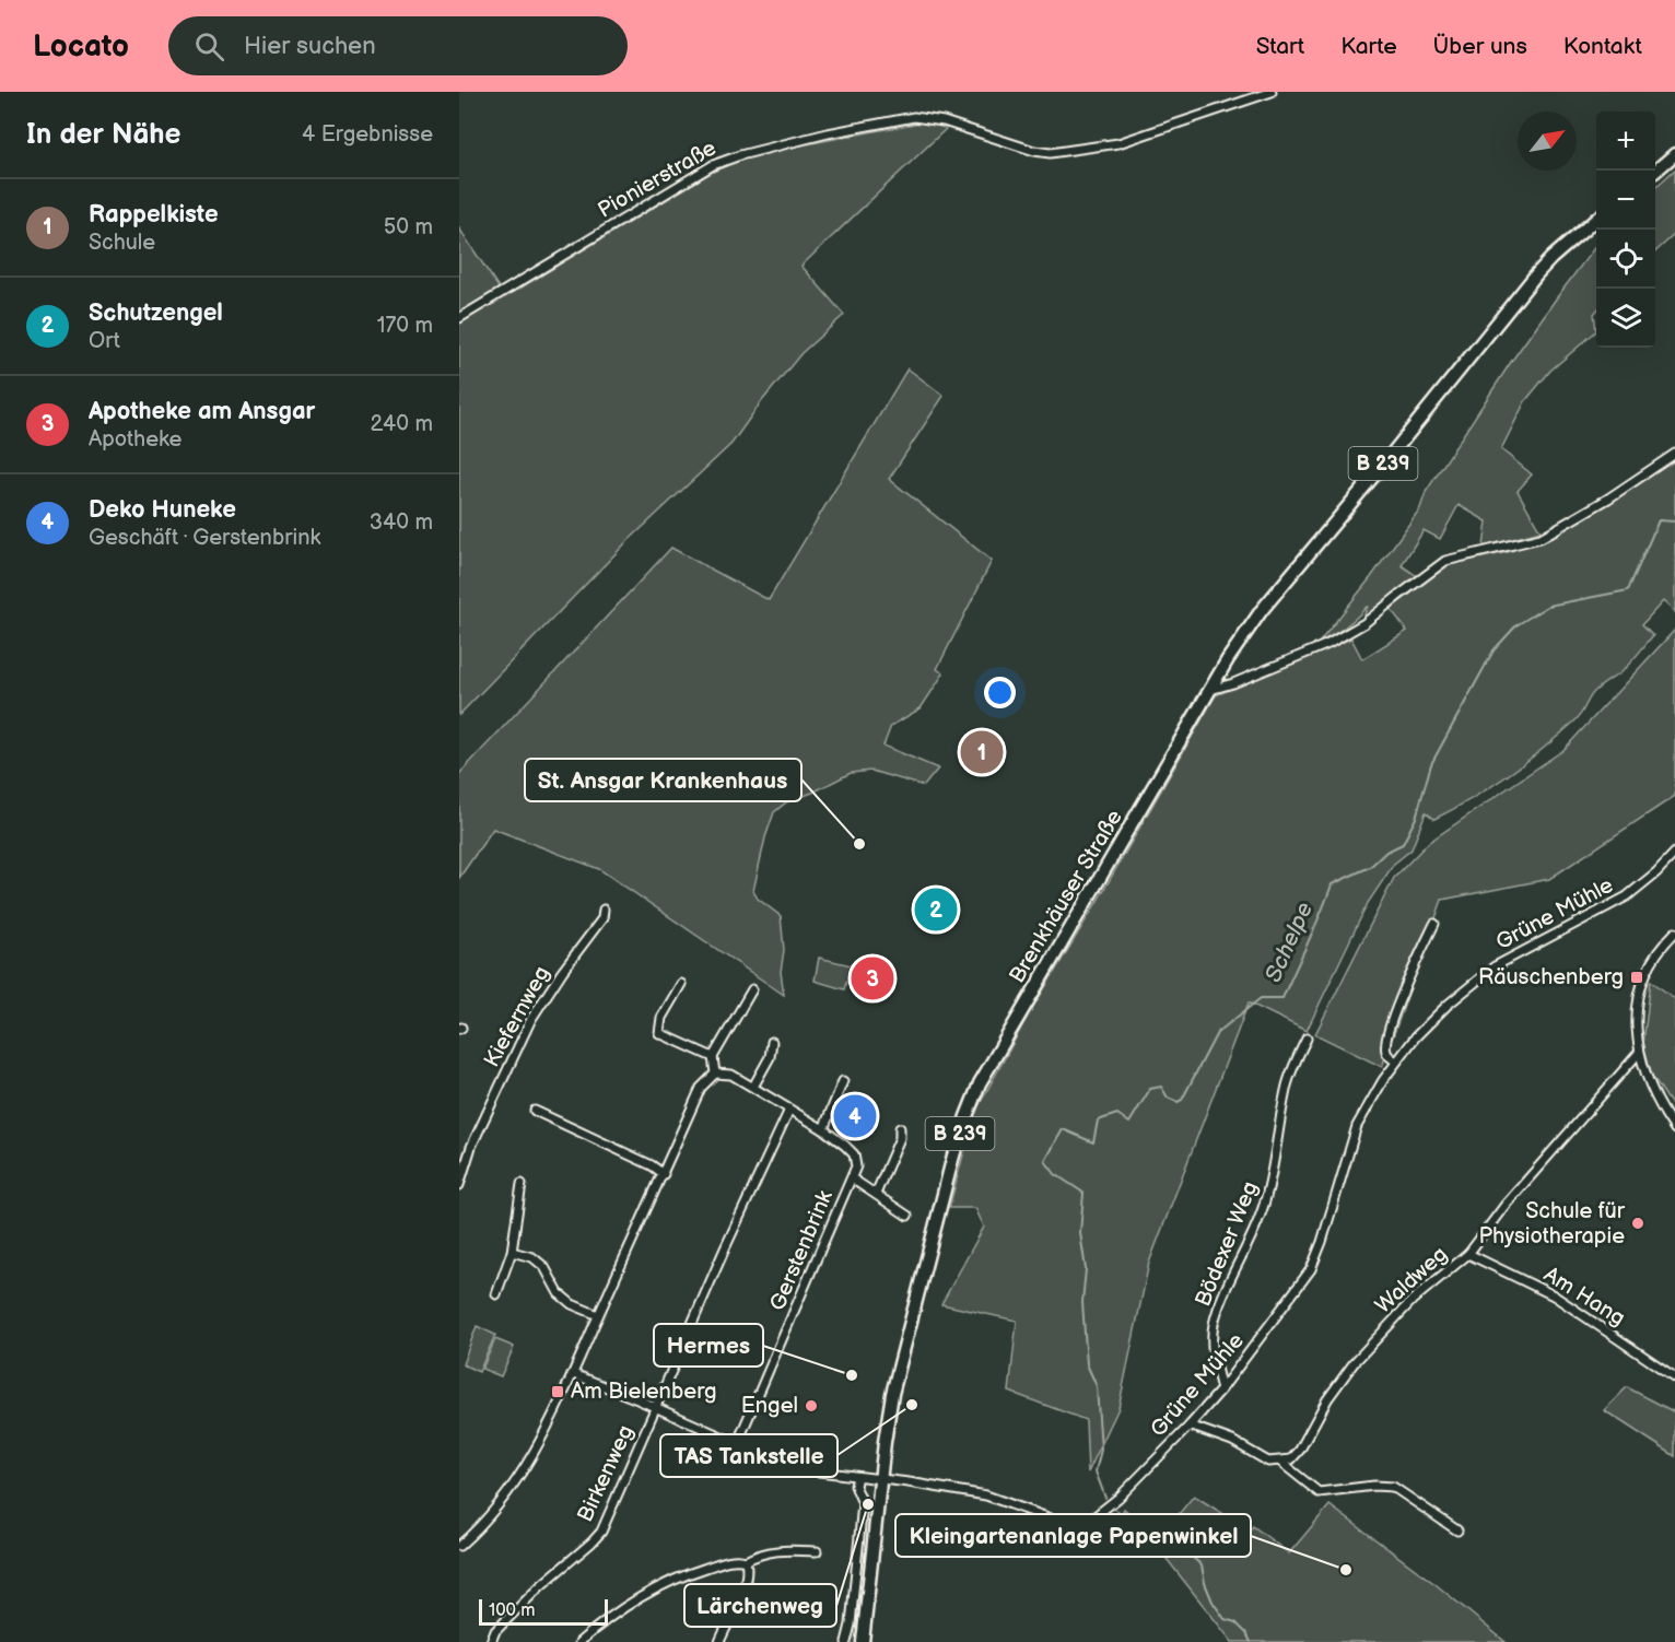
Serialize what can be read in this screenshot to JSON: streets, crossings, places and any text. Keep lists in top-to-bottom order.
{
  "streets": {
    "main road": ["B 239", "Brenkhäuser Straße"],
    "street": [
      "Pionierstraße",
      "Grüne Mühle",
      "Kiefernweg",
      "Bödexer Weg",
      "Gerstenbrink",
      "Waldweg",
      "Am Hang",
      "Birkenweg"
    ]
  },
  "crossings": [
    ["B 239", "Brenkhäuser Straße"],
    ["Brenkhäuser Straße", "Grüne Mühle"],
    ["Grüne Mühle", "Bödexer Weg"],
    ["Grüne Mühle", "Gerstenbrink"],
    ["Grüne Mühle", "Birkenweg"],
    ["Gerstenbrink", "Birkenweg"],
    ["Waldweg", "Am Hang"]
  ],
  "water": ["Schelpe"],
  "places": {
    "other": [
      "St. Ansgar Krankenhaus",
      "Schule für Physiotherapie",
      "Hermes",
      "TAS Tankstelle",
      "Engel",
      "Lärchenweg",
      "Kleingartenanlage Papenwinkel"
    ],
    "transit": ["Räuschenberg", "Am Bielenberg"]
  },
  "scale_bar": "100 m",
  "north": "top right",
  "page": {
    "header": "Locato",
    "search": "Hier suchen",
    "nav": [
      "Start",
      "Karte",
      "Über uns",
      "Kontakt"
    ],
    "heading": ["In der Nähe", "4 Ergebnisse"],
    "map_buttons": ["+", "−"],
    "list": [
      {
        "mark": "1",
        "name": "Rappelkiste",
        "note": "Schule",
        "value": "50 m"
      },
      {
        "mark": "2",
        "name": "Schutzengel",
        "note": "Ort",
        "value": "170 m"
      },
      {
        "mark": "3",
        "name": "Apotheke am Ansgar",
        "note": "Apotheke",
        "value": "240 m"
      },
      {
        "mark": "4",
        "name": "Deko Huneke",
        "note": "Geschäft · Gerstenbrink",
        "value": "340 m"
      }
    ],
    "pins": [
      "1",
      "2",
      "3",
      "4"
    ],
    "scale": "100 m"
  }
}
